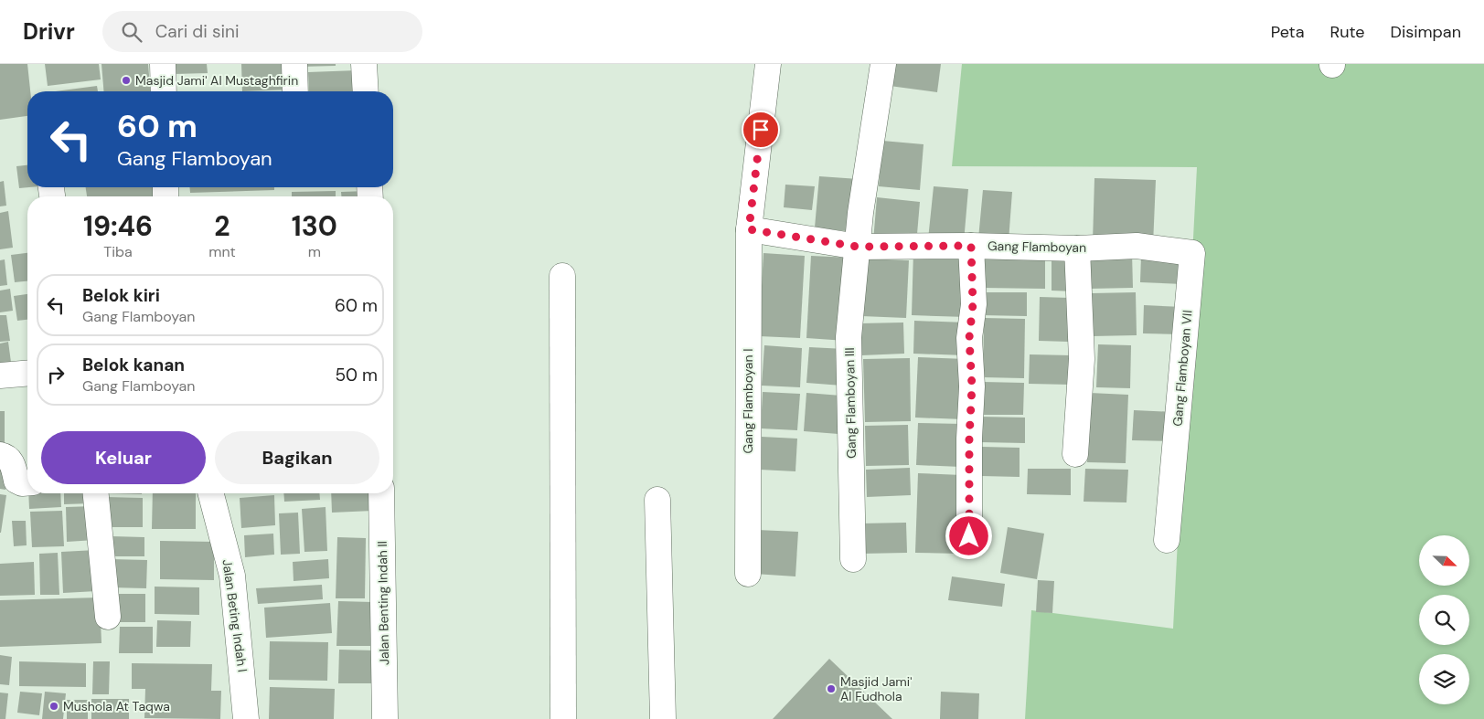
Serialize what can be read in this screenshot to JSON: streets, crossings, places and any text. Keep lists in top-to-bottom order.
{
  "streets": {
    "street": [
      "Gang Flamboyan",
      "Gang Flamboyan VII",
      "Gang Flamboyan I",
      "Gang Flamboyan III",
      "Jalan Benting Indah II",
      "Jalan Beting Indah I"
    ]
  },
  "crossings": [
    ["Gang Flamboyan", "Gang Flamboyan VII"],
    ["Gang Flamboyan", "Gang Flamboyan I"],
    ["Gang Flamboyan", "Gang Flamboyan III"]
  ],
  "places": ["Masjid Jami' Al Mustaghfirin", "Masjid Jami' Al Fudhola", "Mushola At Taqwa"],
  "north": "bottom right",
  "page": {
    "header": "Drivr",
    "search": "Cari di sini",
    "nav": ["Peta", "Rute", "Disimpan"],
    "turn": ["60 m", "Gang Flamboyan"],
    "eta": [
      "19:46",
      "Tiba",
      "2",
      "mnt",
      "130",
      "m"
    ],
    "list": [
      {
        "name": "Belok kiri",
        "note": "Gang Flamboyan",
        "value": "60 m"
      },
      {
        "name": "Belok kanan",
        "note": "Gang Flamboyan",
        "value": "50 m"
      }
    ],
    "buttons": ["Keluar", "Bagikan"]
  }
}
